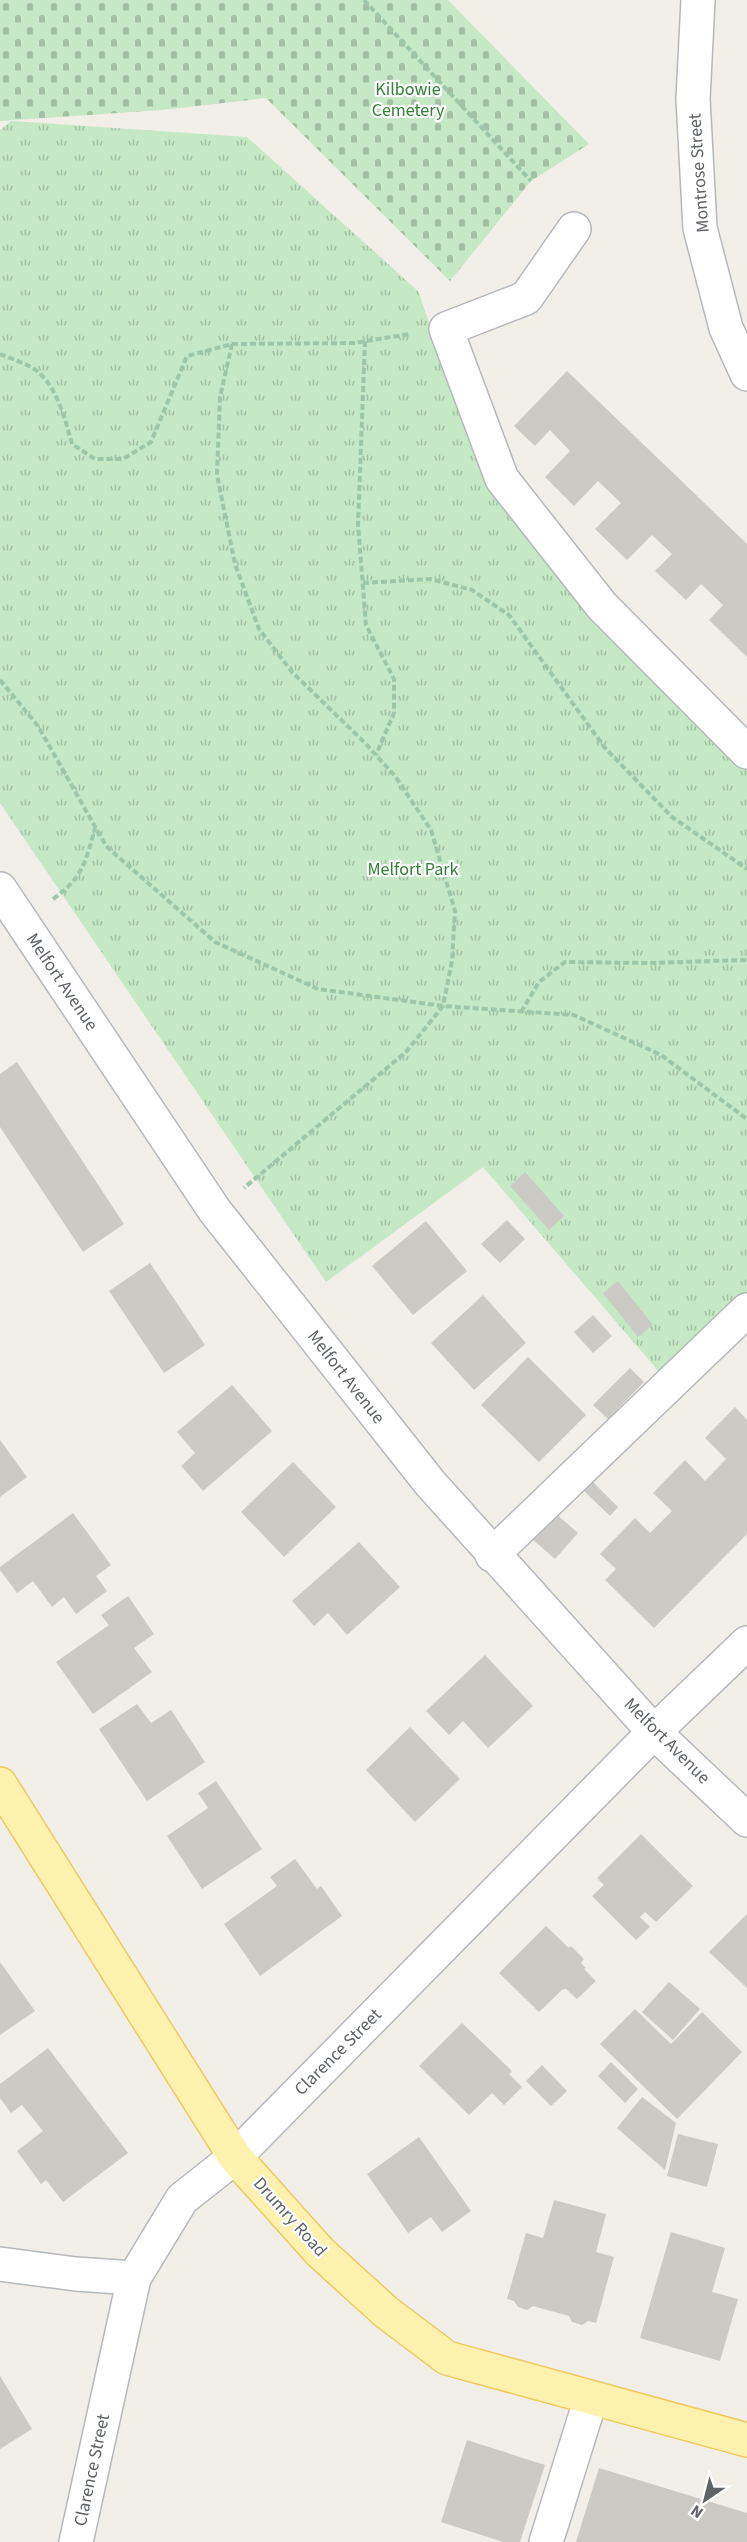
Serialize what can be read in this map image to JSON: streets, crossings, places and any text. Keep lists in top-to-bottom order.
{
  "streets": {
    "main road": ["Drumry Road"],
    "street": ["Montrose Street", "Melfort Avenue", "Clarence Street"]
  },
  "crossings": [
    ["Melfort Avenue", "Clarence Street"],
    ["Clarence Street", "Drumry Road"]
  ],
  "parks": ["Kilbowie Cemetery", "Melfort Park"],
  "north": "bottom left"
}
